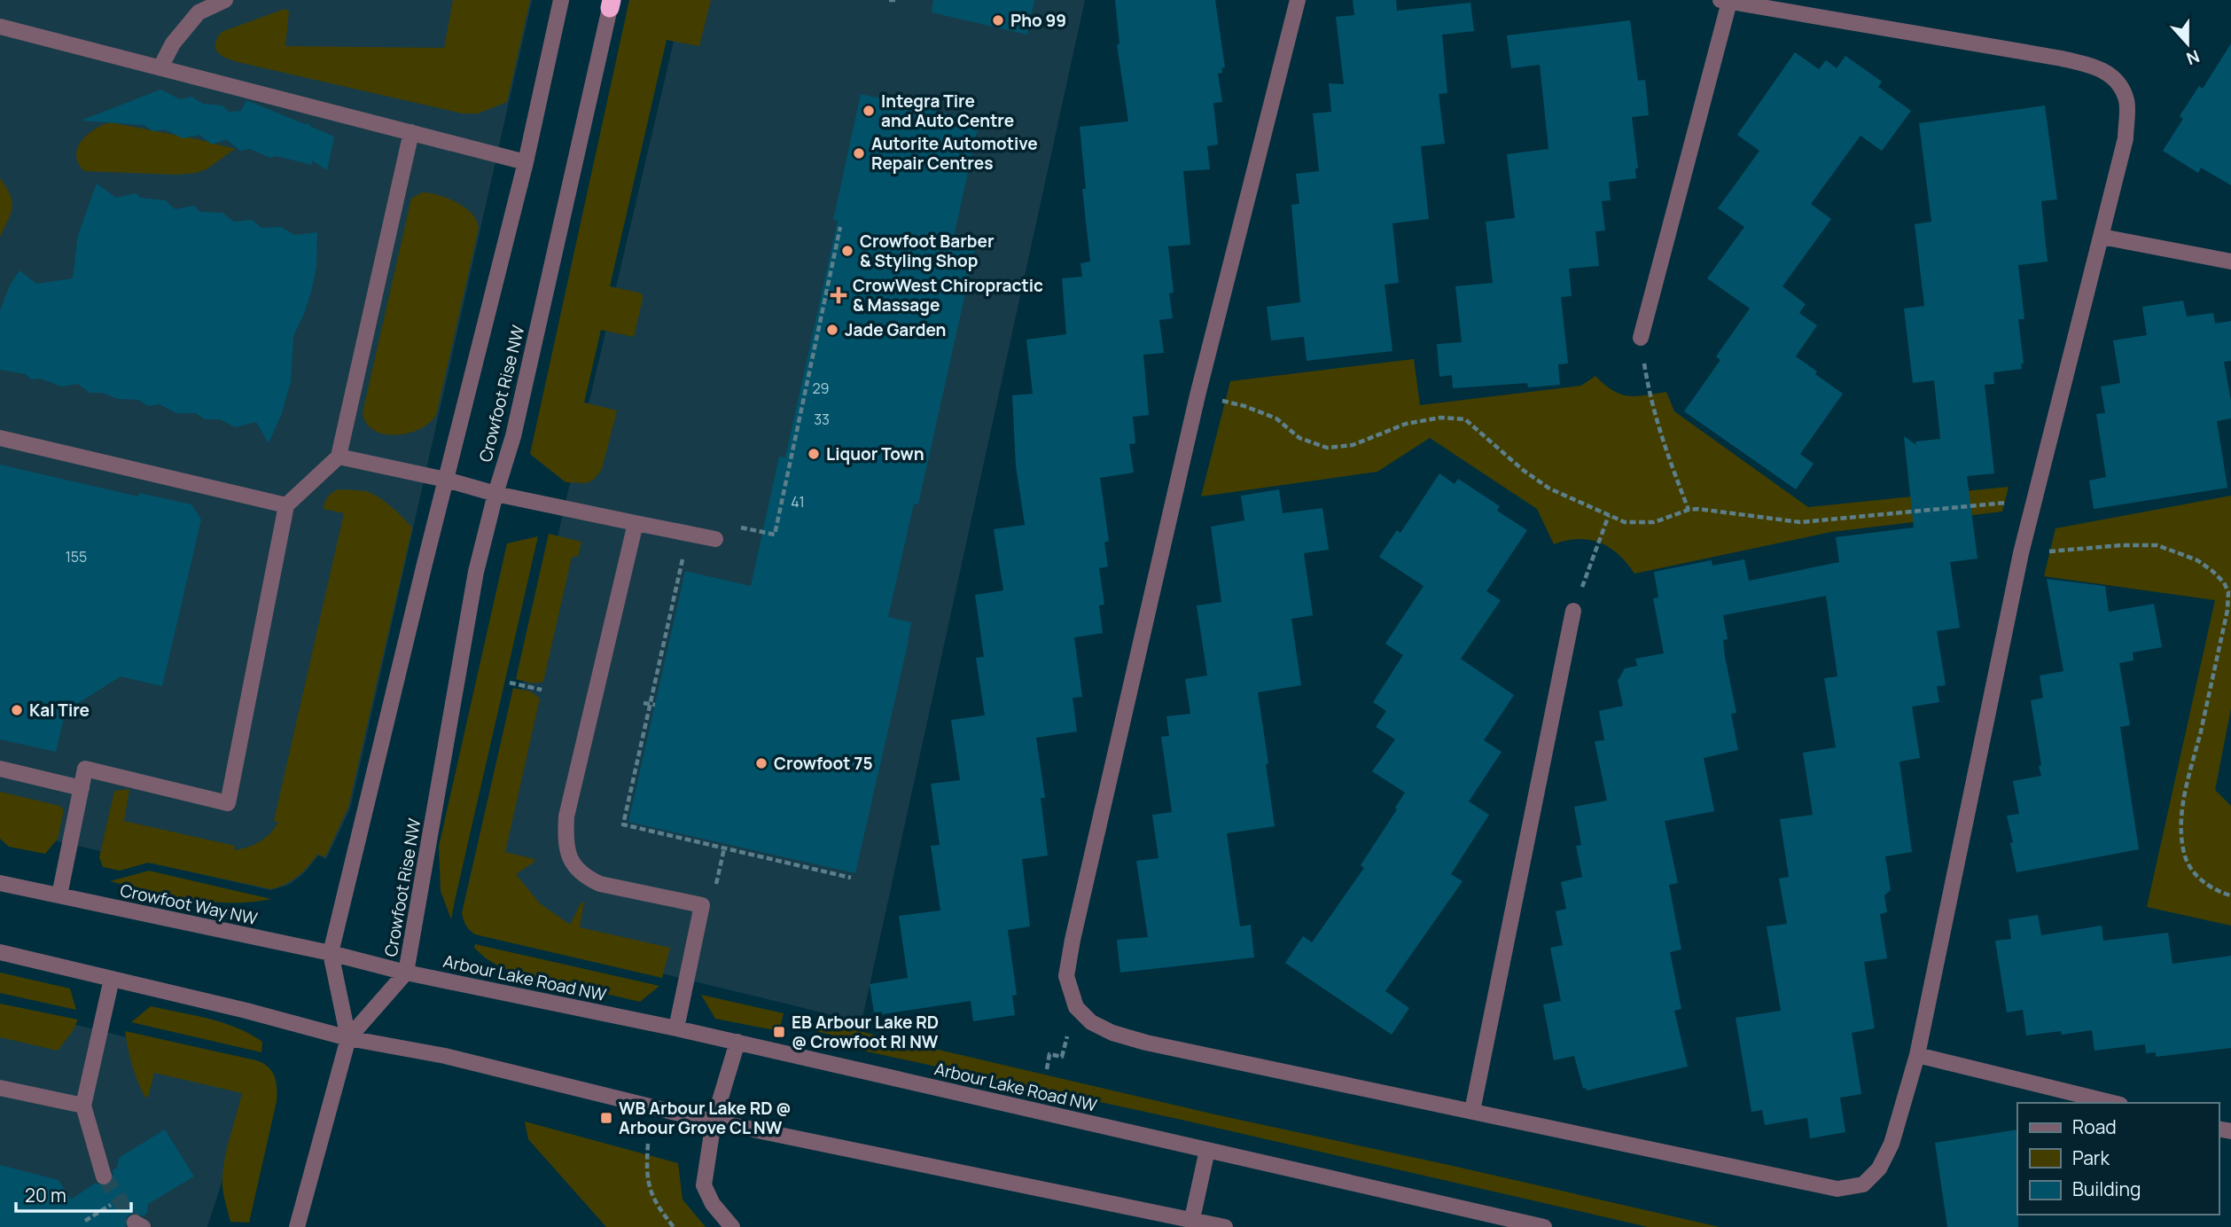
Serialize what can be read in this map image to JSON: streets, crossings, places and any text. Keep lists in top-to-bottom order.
{
  "streets": {
    "street": ["Crowfoot Rise NW", "Crowfoot Way NW", "Arbour Lake Road NW"]
  },
  "crossings": [
    ["Crowfoot Rise NW", "Crowfoot Way NW"],
    ["Crowfoot Rise NW", "Arbour Lake Road NW"],
    ["Crowfoot Way NW", "Arbour Lake Road NW"]
  ],
  "places": {
    "other": [
      "Pho 99",
      "Integra Tire and Auto Centre",
      "Autorite Automotive Repair Centres",
      "Crowfoot Barber & Styling Shop",
      "Jade Garden",
      "Liquor Town",
      "Kal Tire",
      "Crowfoot 75"
    ],
    "health": ["CrowWest Chiropractic & Massage"],
    "transit": ["EB Arbour Lake RD @ Crowfoot RI NW", "WB Arbour Lake RD @ Arbour Grove CL NW"]
  },
  "house_numbers": [
    "29",
    "33",
    "41",
    "155"
  ],
  "legend": ["Road", "Park", "Building"],
  "scale_bar": "20 m",
  "north": "bottom"
}
